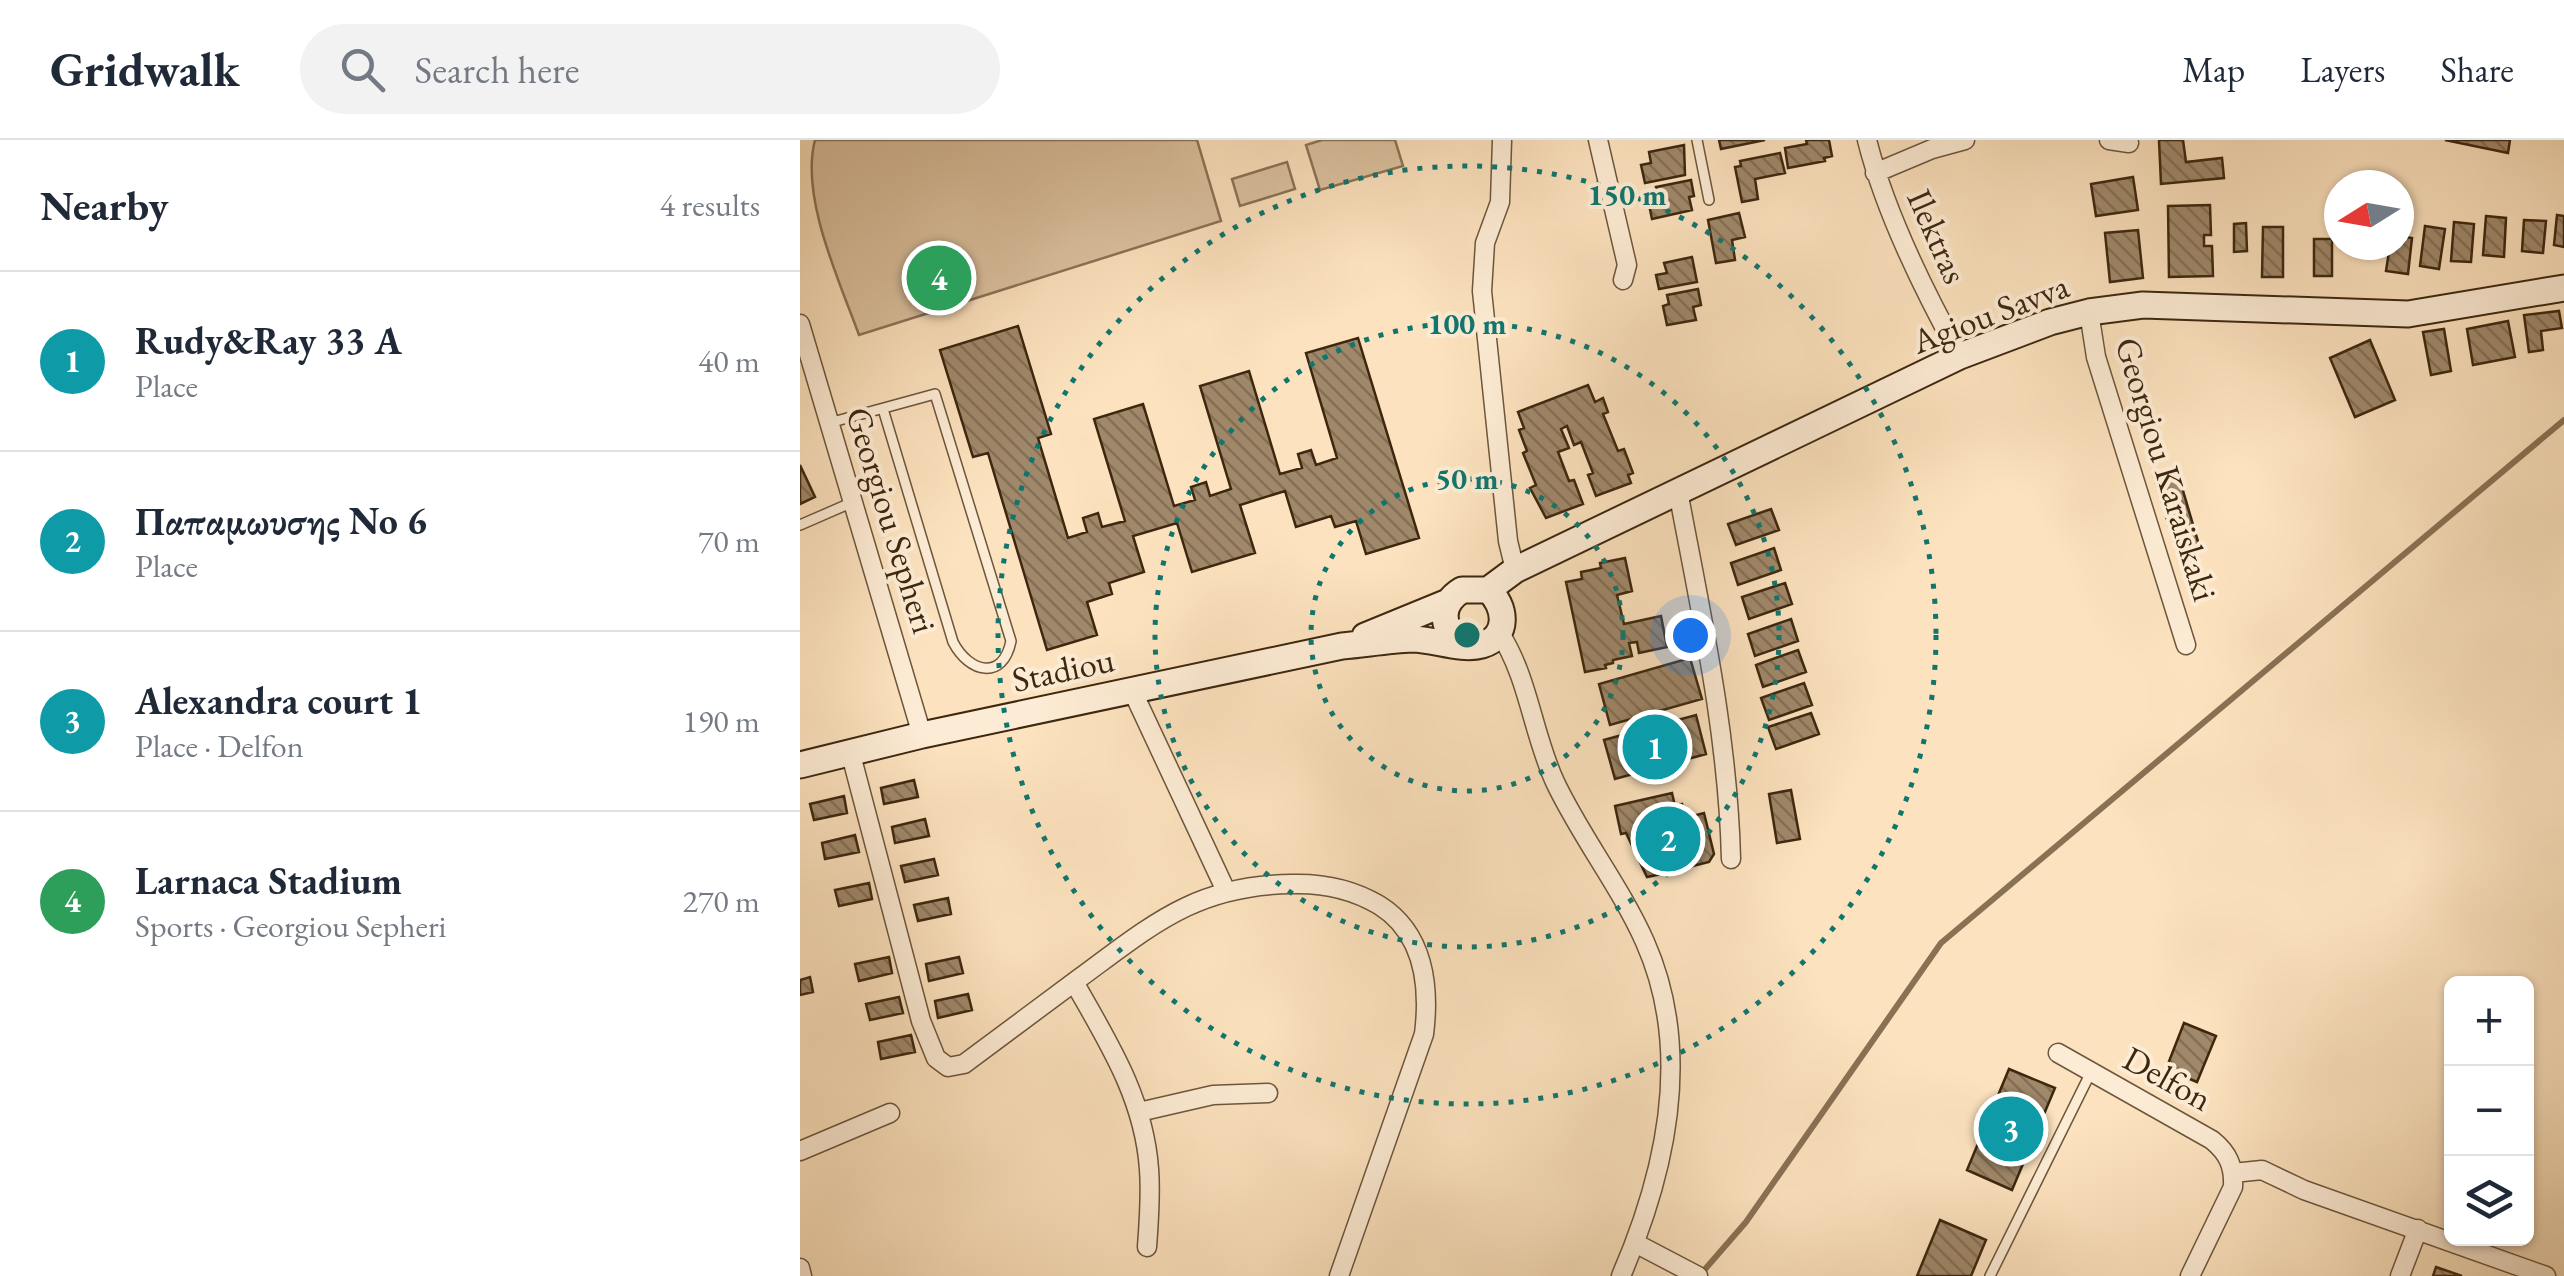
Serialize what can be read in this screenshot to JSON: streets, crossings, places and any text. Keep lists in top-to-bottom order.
{
  "streets": {
    "street": [
      "Ilektras",
      "Agiou Savva",
      "Georgiou Karaiskaki",
      "Georgiou Sepheri",
      "Stadiou",
      "Delfon"
    ]
  },
  "crossings": [
    ["Ilektras", "Agiou Savva"],
    ["Agiou Savva", "Georgiou Karaiskaki"],
    ["Agiou Savva", "Stadiou"],
    ["Georgiou Sepheri", "Stadiou"]
  ],
  "north": "left",
  "page": {
    "header": "Gridwalk",
    "search": "Search here",
    "nav": ["Map", "Layers", "Share"],
    "heading": ["Nearby", "4 results"],
    "pins": [
      "4",
      "1",
      "2",
      "3"
    ],
    "list": [
      {
        "mark": "1",
        "name": "Rudy&Ray 33 A",
        "note": "Place",
        "value": "40 m"
      },
      {
        "mark": "2",
        "name": "Παπαμωυσης No 6",
        "note": "Place",
        "value": "70 m"
      },
      {
        "mark": "3",
        "name": "Alexandra court 1",
        "note": "Place · Delfon",
        "value": "190 m"
      },
      {
        "mark": "4",
        "name": "Larnaca Stadium",
        "note": "Sports · Georgiou Sepheri",
        "value": "270 m"
      }
    ],
    "map_buttons": ["+", "−"]
  },
  "rings": ["150 m", "100 m", "50 m"]
}
